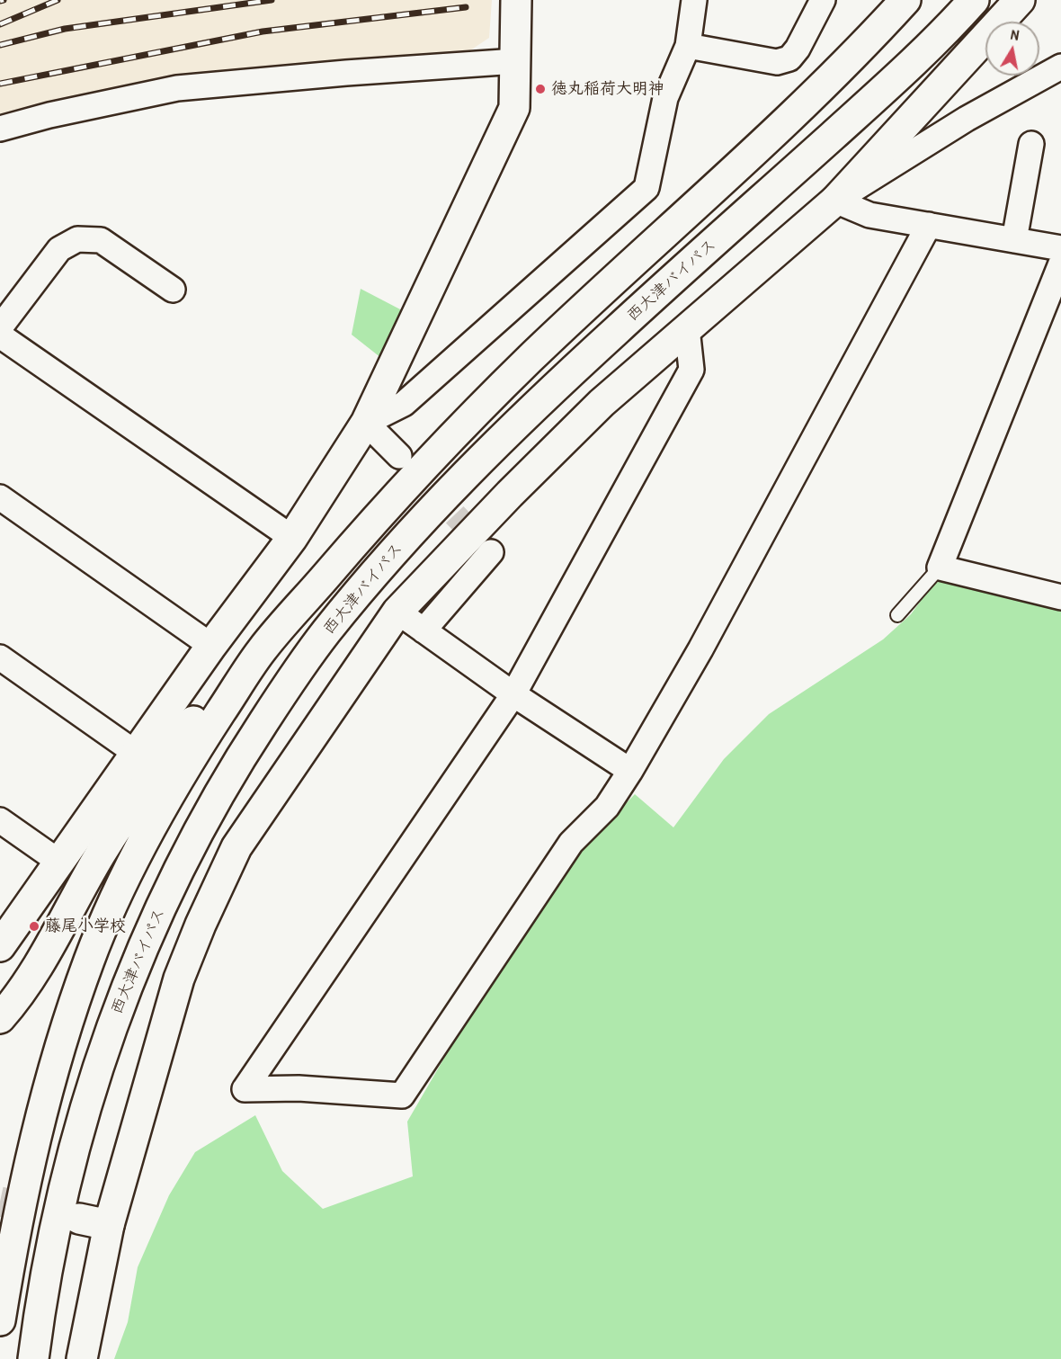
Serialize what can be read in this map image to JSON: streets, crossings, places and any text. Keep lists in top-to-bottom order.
{
  "streets": {
    "main road": ["西大津バイパス"]
  },
  "places": ["徳丸稲荷大明神", "藤尾小学校"],
  "north": "top"
}
